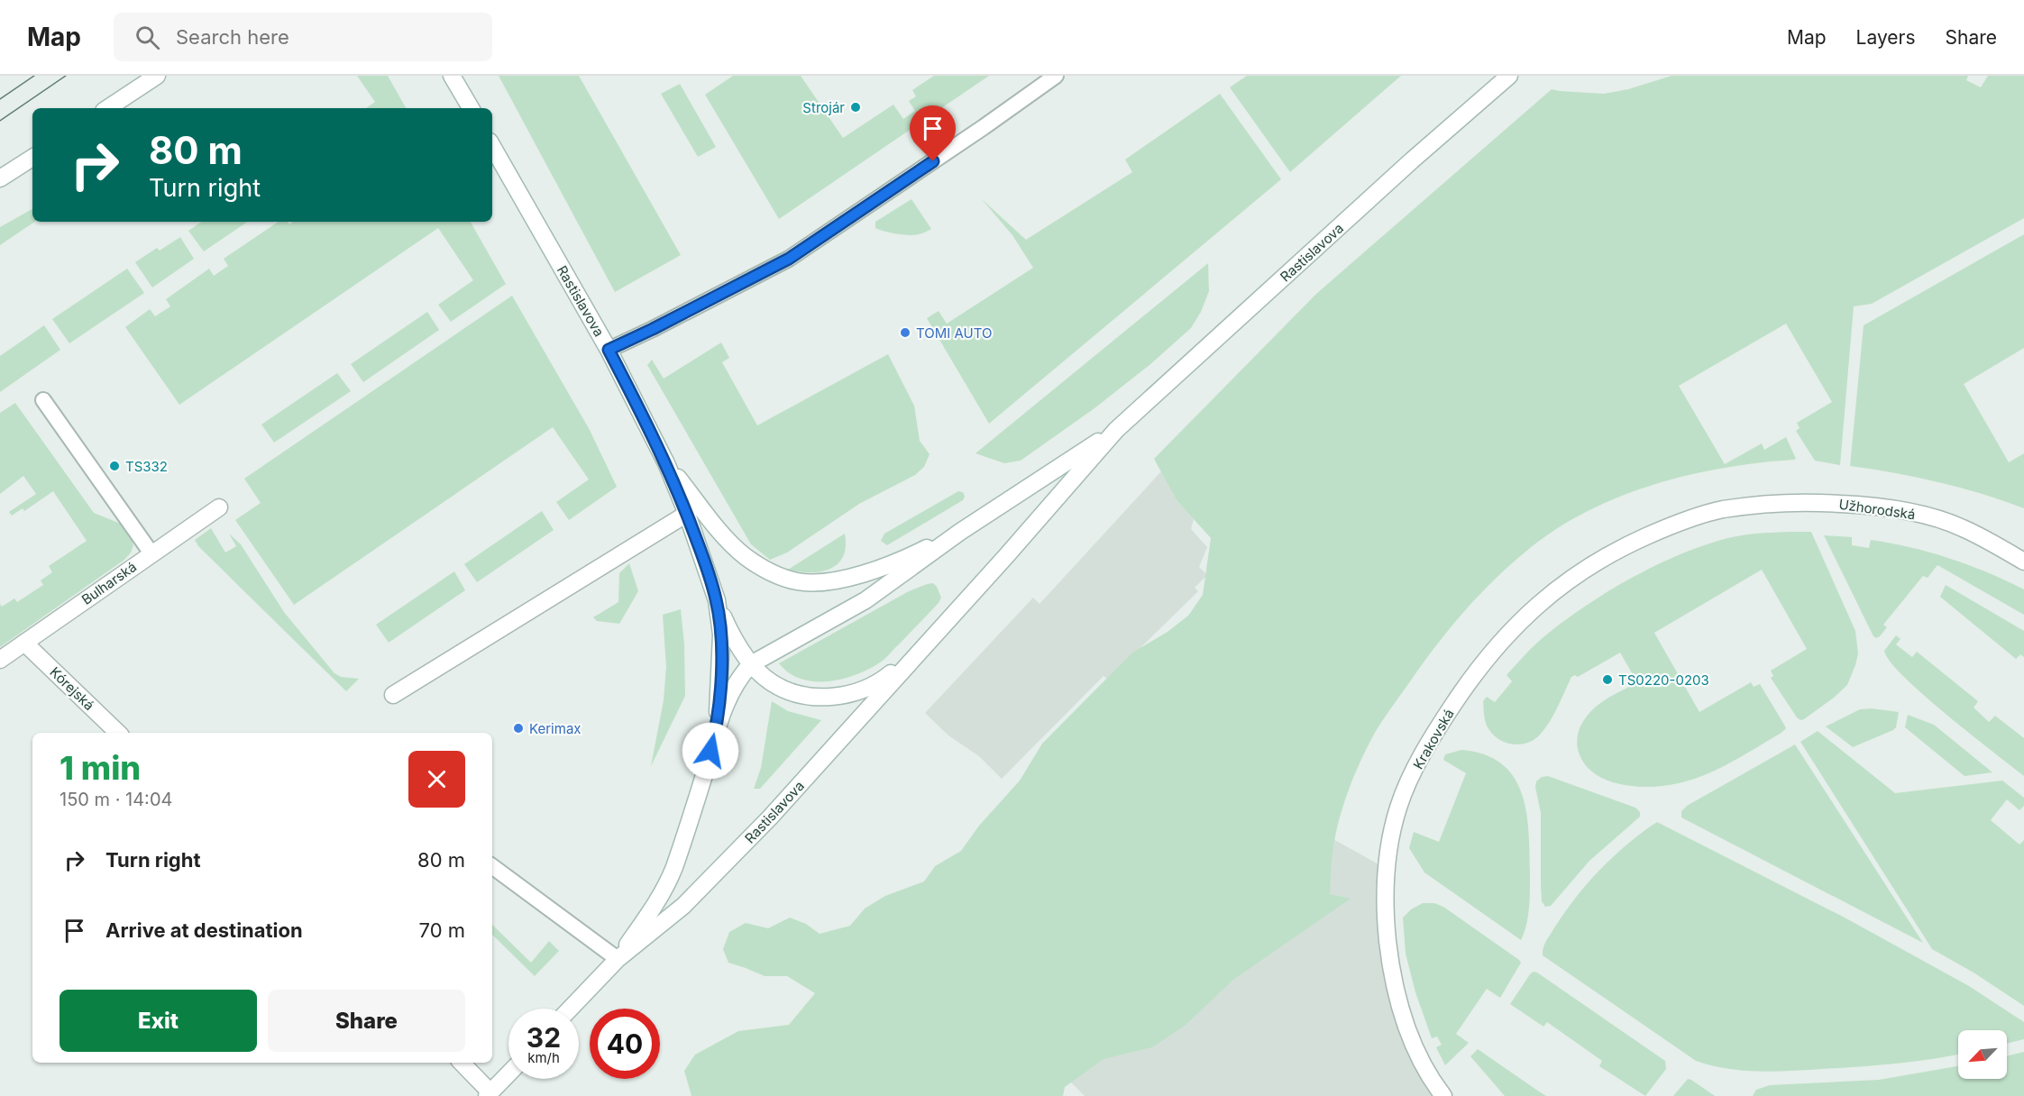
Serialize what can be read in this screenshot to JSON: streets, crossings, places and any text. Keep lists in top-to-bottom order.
{
  "streets": {
    "street": [
      "Rastislavova",
      "Užhorodská",
      "Bulharská",
      "Kórejská",
      "Krakovská"
    ]
  },
  "crossings": [
    ["Užhorodská", "Krakovská"],
    ["Bulharská", "Kórejská"]
  ],
  "places": [
    "Strojár",
    "TOMI AUTO",
    "TS332",
    "TS0220-0203",
    "Kerimax"
  ],
  "north": "bottom left",
  "page": {
    "header": "Map",
    "search": "Search here",
    "nav": ["Map", "Layers", "Share"],
    "turn": ["80 m", "Turn right"],
    "heading": ["1 min", "150 m · 14:04"],
    "list": [
      {
        "name": "Turn right",
        "value": "80 m"
      },
      {
        "name": "Arrive at destination",
        "value": "70 m"
      }
    ],
    "buttons": ["Exit", "Share"],
    "speed": "32 km/h",
    "limit": "40"
  }
}
